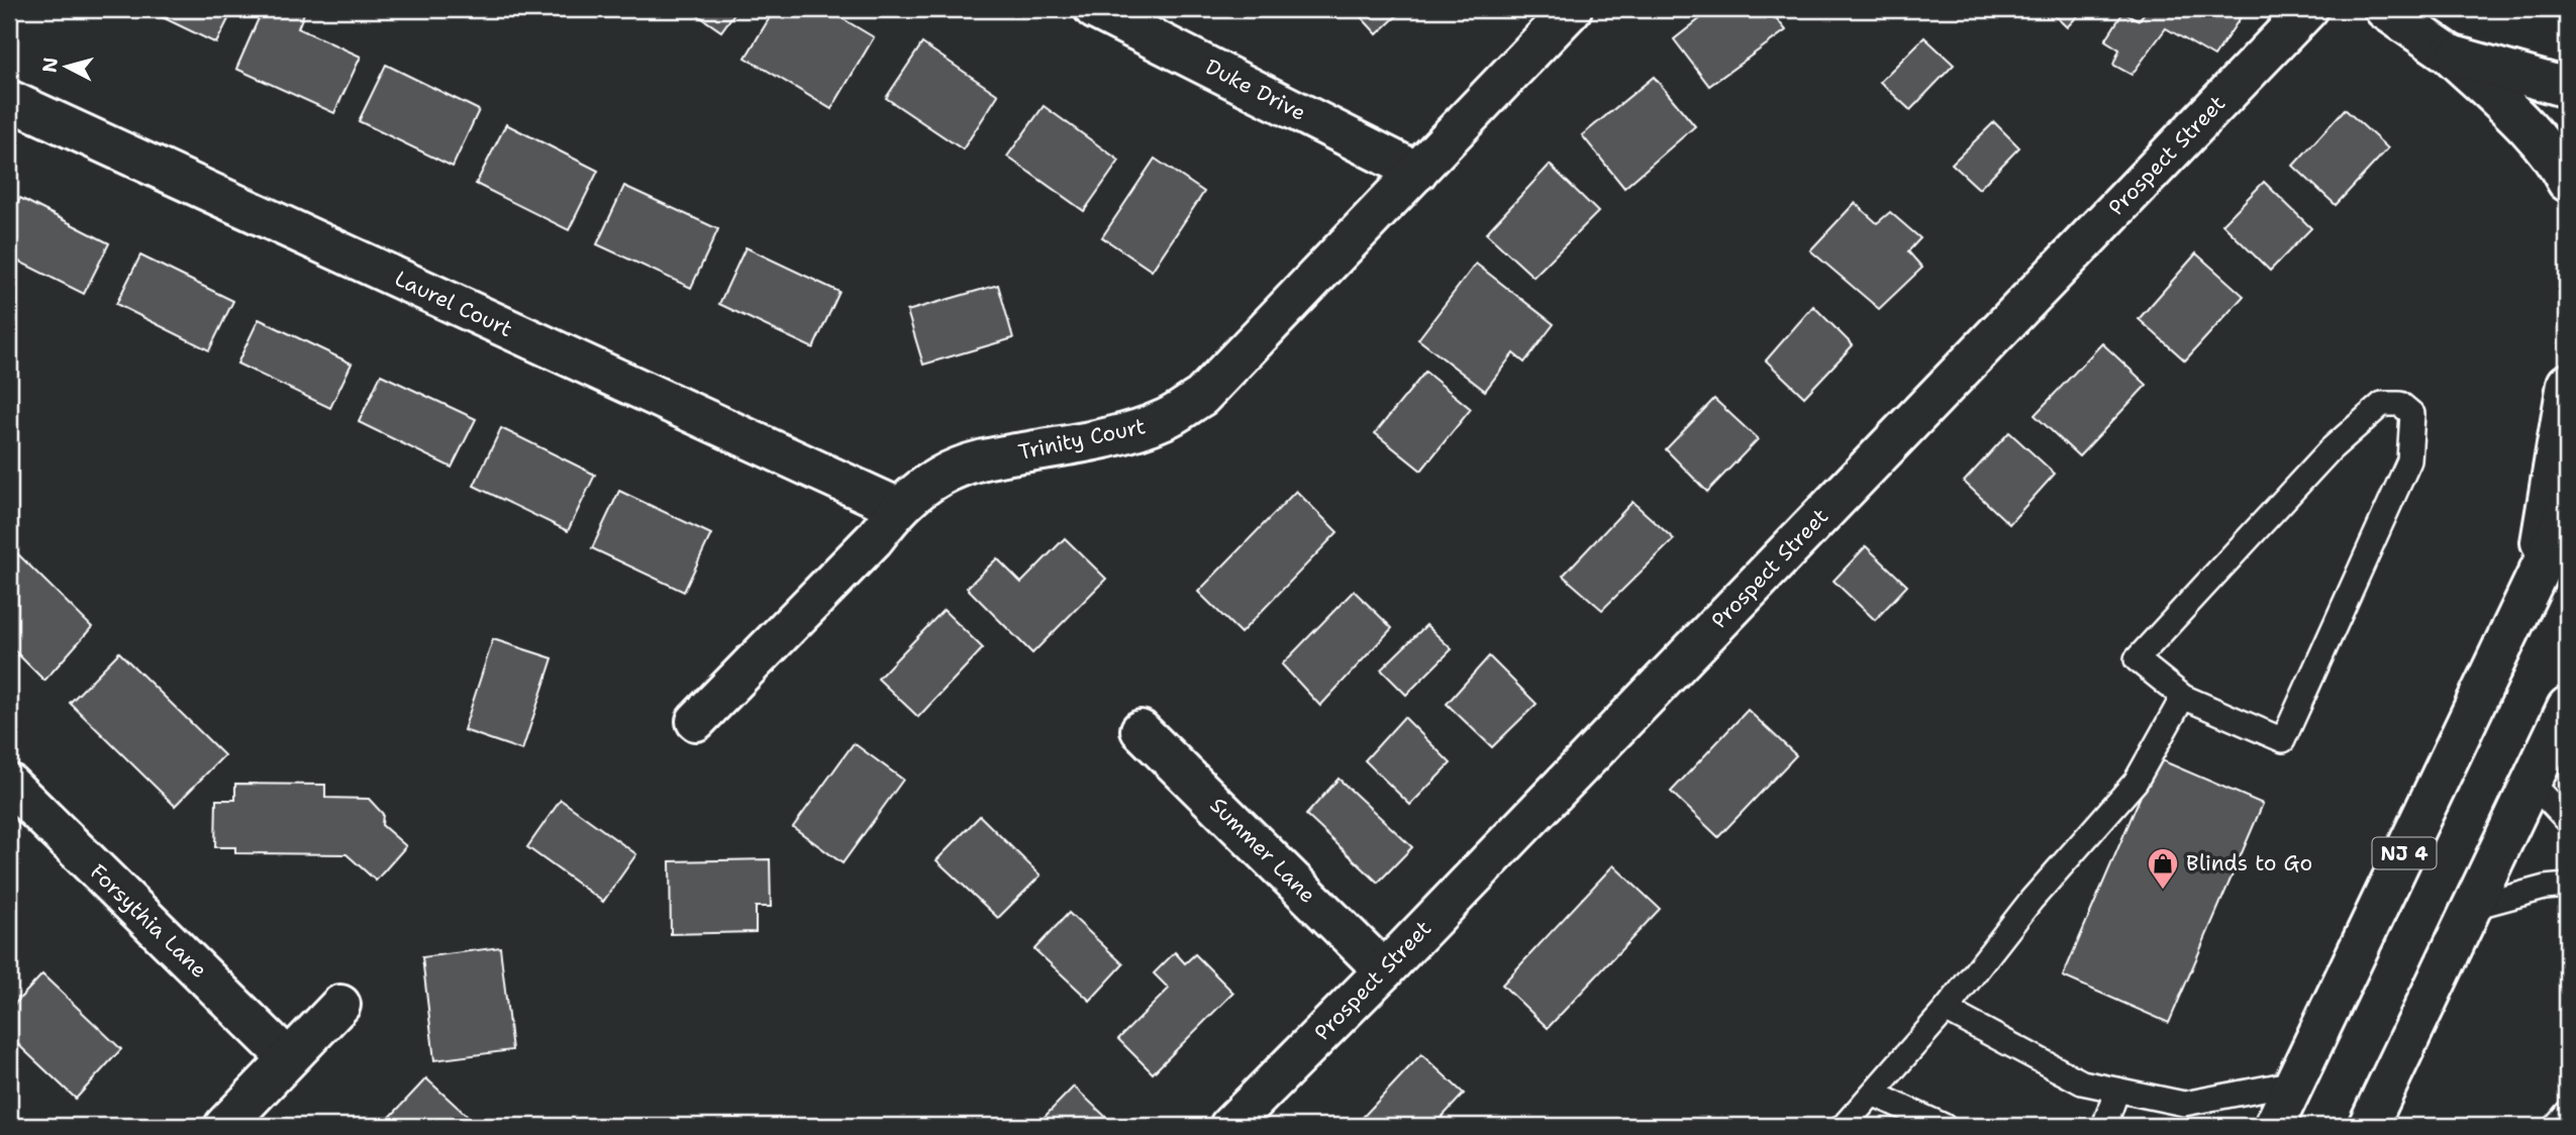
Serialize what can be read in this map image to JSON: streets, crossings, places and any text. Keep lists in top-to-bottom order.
{
  "streets": {
    "main road": [
      "Duke Drive",
      "Prospect Street",
      "Laurel Court",
      "Trinity Court",
      "Summer Lane",
      "NJ 4",
      "Forsythia Lane"
    ]
  },
  "crossings": [
    ["Duke Drive", "Trinity Court"],
    ["Prospect Street", "Summer Lane"],
    ["Laurel Court", "Trinity Court"]
  ],
  "places": {
    "shop": ["Blinds to Go"]
  },
  "north": "left"
}
